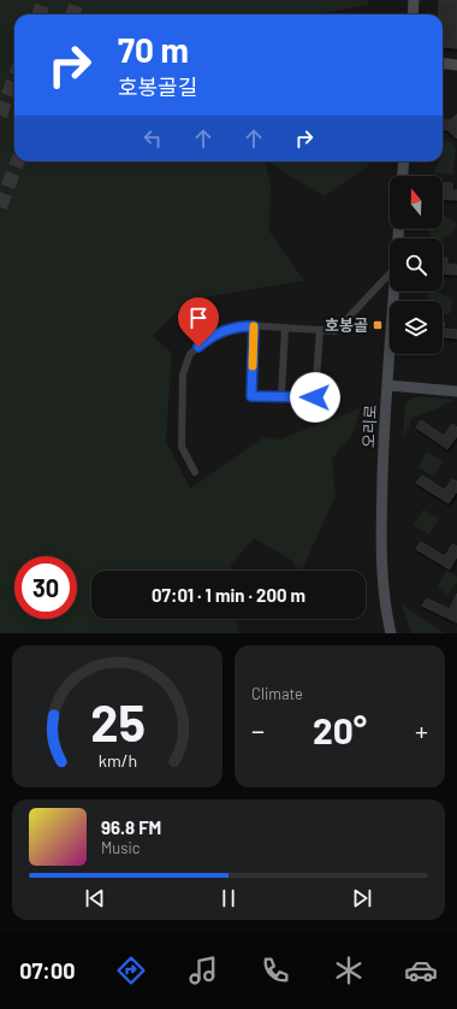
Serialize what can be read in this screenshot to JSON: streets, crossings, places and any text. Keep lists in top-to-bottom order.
{
  "streets": {
    "main road": ["오리로"]
  },
  "places": {
    "transit": ["호봉골"]
  },
  "north": "top",
  "page": {
    "turn": ["70 m", "호봉골길"],
    "limit": "30",
    "trip": "07:01 · 1 min · 200 m",
    "tile": "Climate",
    "heat": ["−", "20°", "+"],
    "song": ["96.8 FM", "Music"],
    "tabs": "07:00",
    "gauge": ["25", "km/h"]
  }
}
